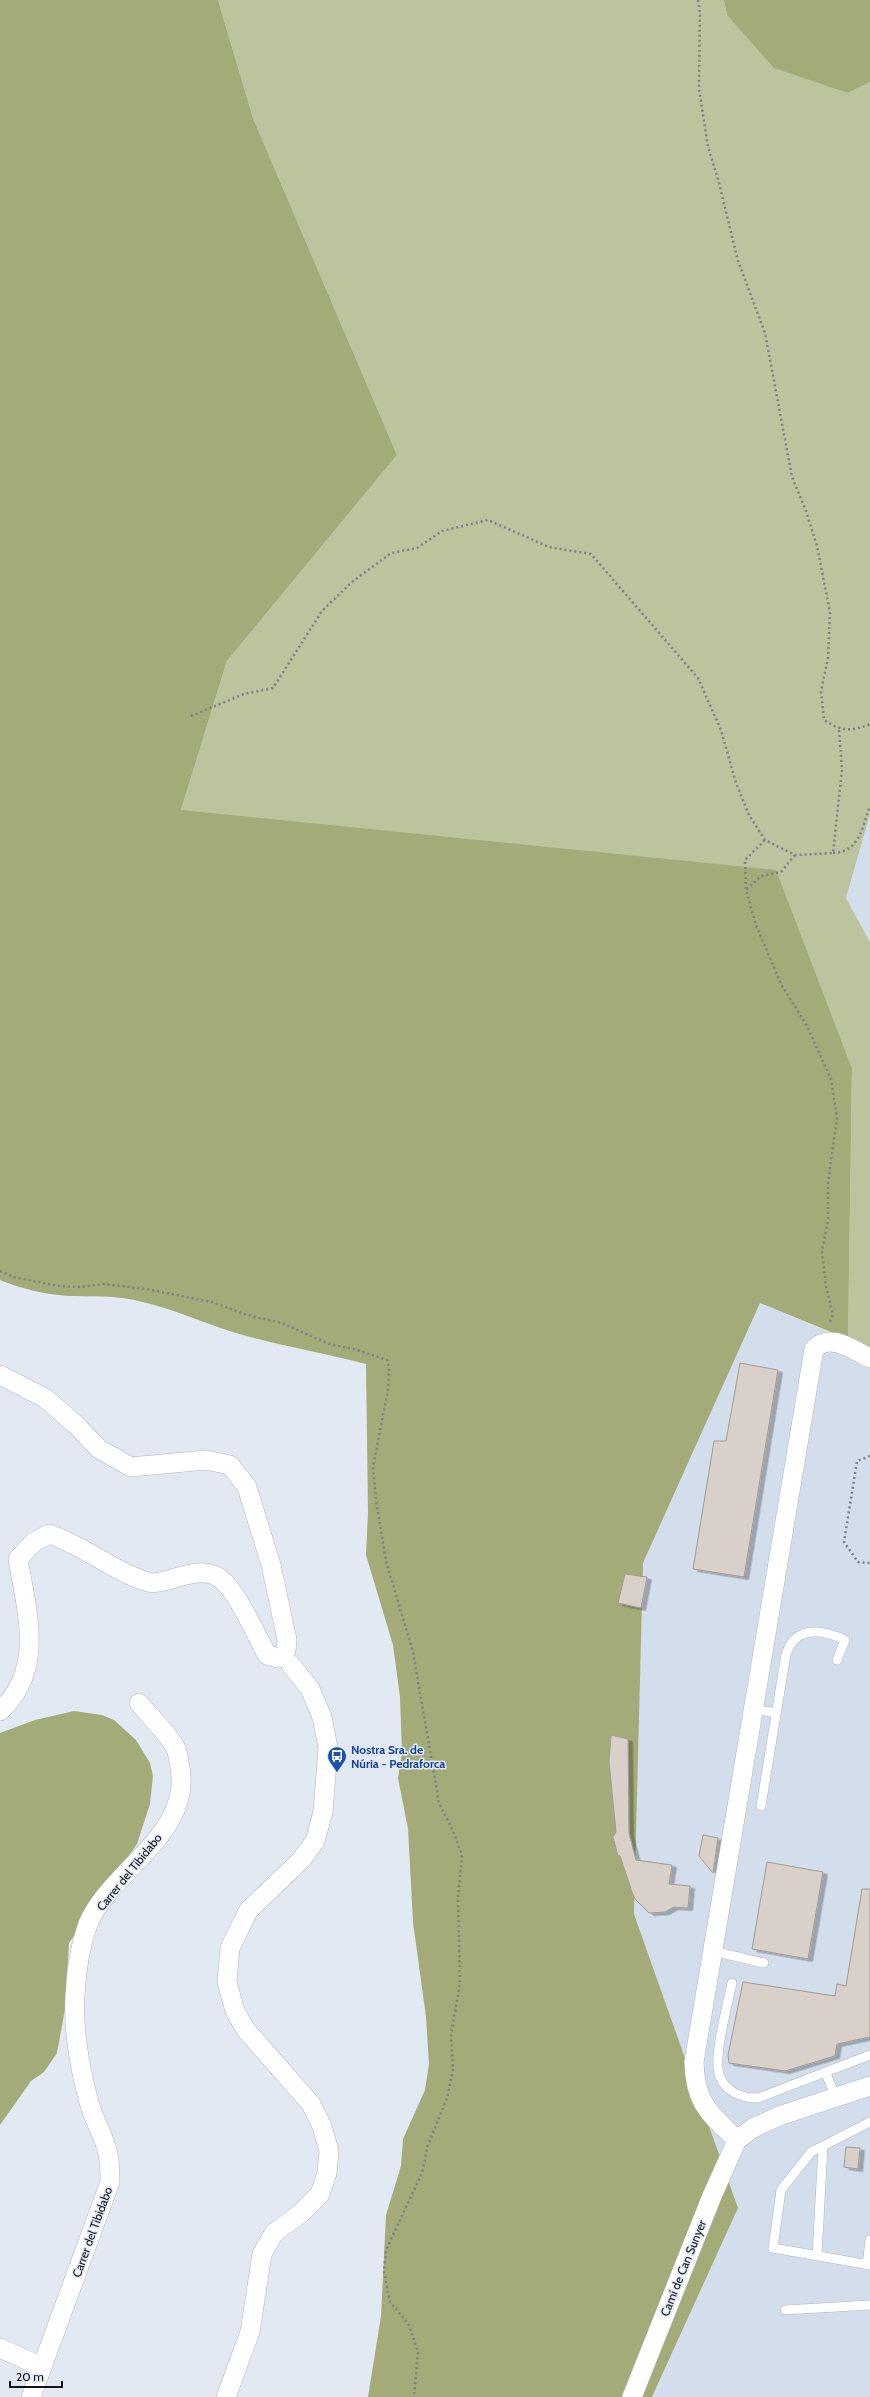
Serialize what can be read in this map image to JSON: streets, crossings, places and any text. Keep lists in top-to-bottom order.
{
  "streets": {
    "street": ["Carrer del Tibidabo", "Camí de Can Sunyer"]
  },
  "places": {
    "bus stop": ["Nostra Sra. de Núria - Pedraforca"]
  },
  "scale_bar": "20 m"
}
